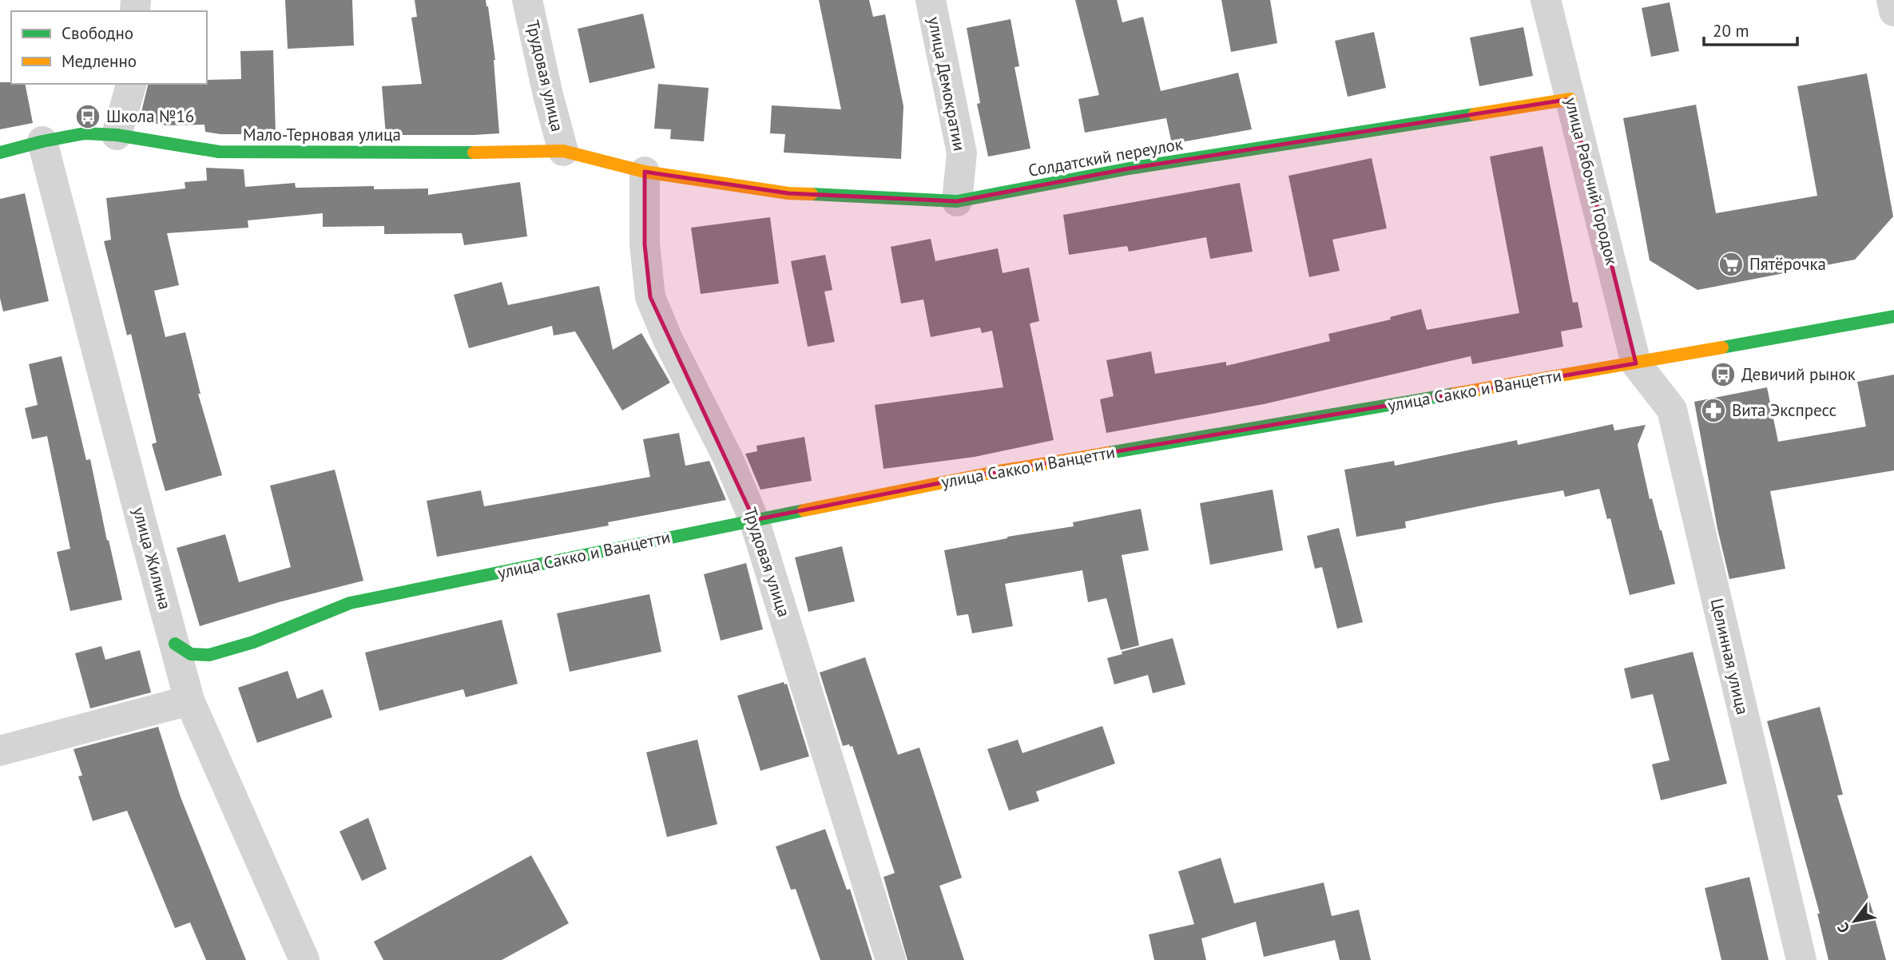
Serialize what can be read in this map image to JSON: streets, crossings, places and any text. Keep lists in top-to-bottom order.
{
  "streets": {
    "street": [
      "Трудовая улица",
      "улица Демократии",
      "Мало-Терновая улица",
      "Солдатский переулок",
      "улица Рабочий Городок",
      "улица Сакко и Ванцетти",
      "улица Жилина",
      "Целинная улица"
    ]
  },
  "crossings": [
    ["Трудовая улица", "Мало-Терновая улица"],
    ["Трудовая улица", "Солдатский переулок"],
    ["Трудовая улица", "улица Сакко и Ванцетти"],
    ["улица Демократии", "Солдатский переулок"],
    ["Мало-Терновая улица", "Солдатский переулок"],
    ["Мало-Терновая улица", "улица Жилина"],
    ["Солдатский переулок", "улица Рабочий Городок"],
    ["улица Рабочий Городок", "улица Сакко и Ванцетти"],
    ["улица Рабочий Городок", "Целинная улица"],
    ["улица Сакко и Ванцетти", "улица Жилина"],
    ["улица Сакко и Ванцетти", "Целинная улица"]
  ],
  "places": {
    "bus stop": ["Школа №16", "Девичий рынок"],
    "supermarket": ["Пятёрочка"],
    "pharmacy": ["Вита Экспресс"]
  },
  "legend": ["Свободно", "Медленно"],
  "scale_bar": "20 m",
  "north": "bottom left"
}
